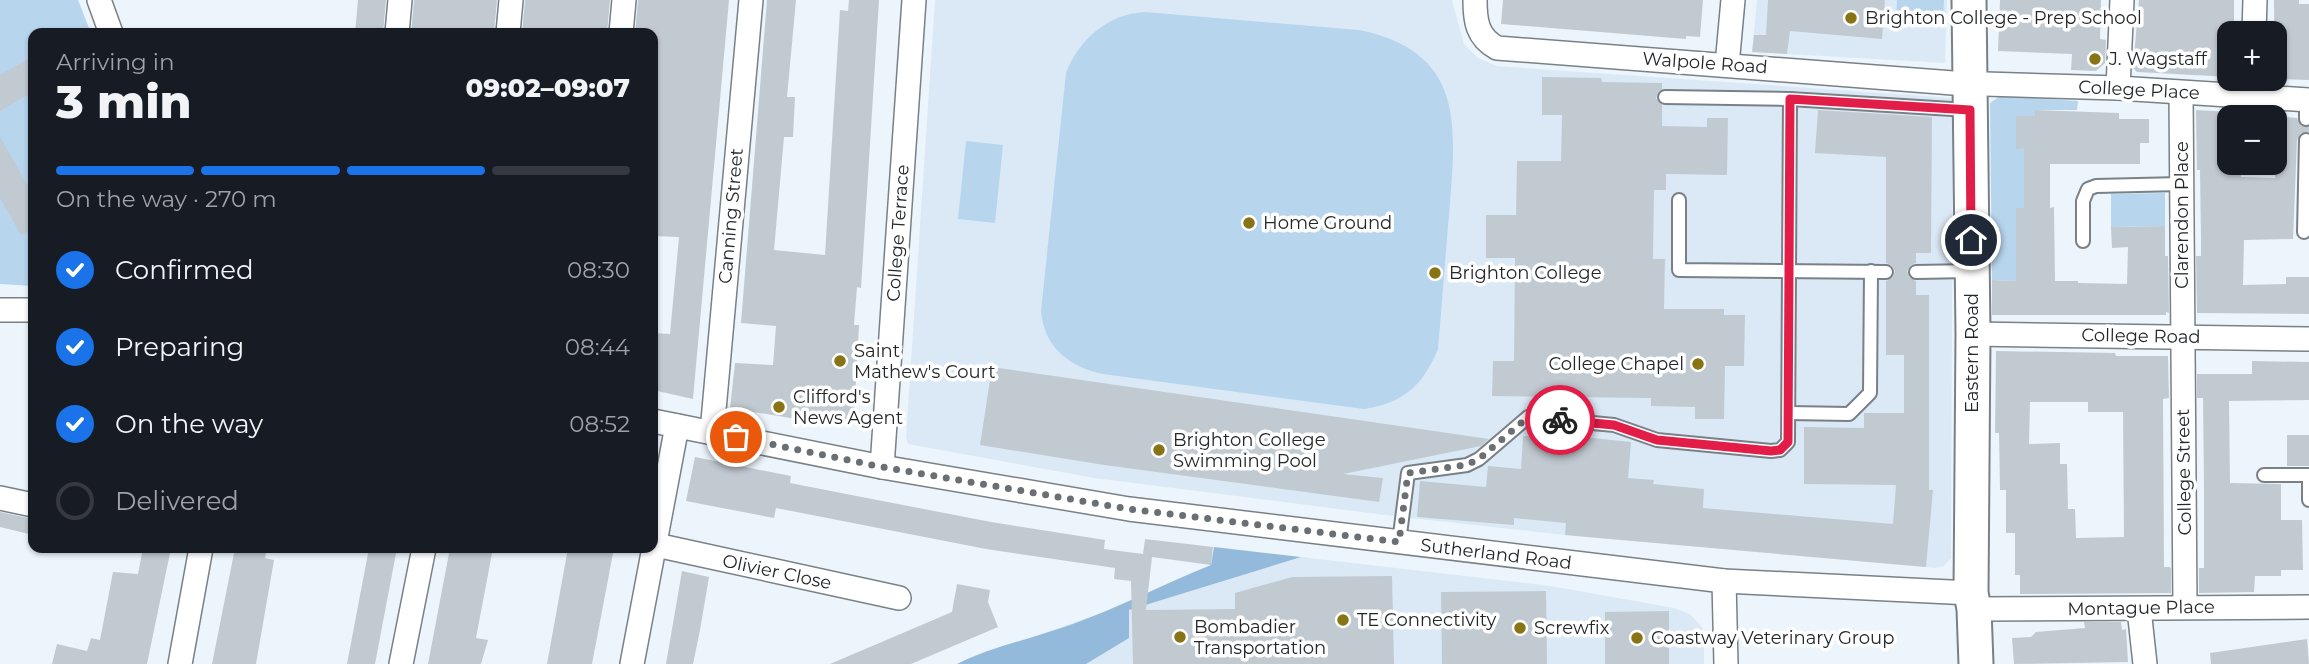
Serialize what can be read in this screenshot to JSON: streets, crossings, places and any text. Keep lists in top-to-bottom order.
{
  "streets": {
    "street": [
      "Walpole Road",
      "College Place",
      "Clarendon Place",
      "Canning Street",
      "College Terrace",
      "College Road",
      "Eastern Road",
      "College Street",
      "Sutherland Road",
      "Olivier Close",
      "Montague Place"
    ]
  },
  "crossings": [
    ["Walpole Road", "College Place"],
    ["Walpole Road", "Eastern Road"],
    ["College Place", "Clarendon Place"],
    ["College Place", "Eastern Road"],
    ["Clarendon Place", "College Road"],
    ["Clarendon Place", "College Street"],
    ["Canning Street", "Sutherland Road"],
    ["College Terrace", "Sutherland Road"],
    ["College Road", "Eastern Road"],
    ["College Road", "College Street"],
    ["Eastern Road", "Sutherland Road"],
    ["Eastern Road", "Montague Place"],
    ["College Street", "Montague Place"],
    ["Sutherland Road", "Montague Place"]
  ],
  "places": [
    "Brighton College - Prep School",
    "J. Wagstaff",
    "Home Ground",
    "Brighton College",
    "Saint Mathew's Court",
    "College Chapel",
    "Clifford's News Agent",
    "Brighton College Swimming Pool",
    "TE Connectivity",
    "Screwfix",
    "Bombadier Transportation",
    "Coastway Veterinary Group"
  ],
  "page": {
    "map_buttons": ["+", "−"],
    "heading": ["3 min", "Arriving in", "09:02–09:07"],
    "bar": "On the way · 270 m",
    "list": [
      ["Confirmed", "08:30"],
      ["Preparing", "08:44"],
      ["On the way", "08:52"],
      "Delivered"
    ]
  }
}
